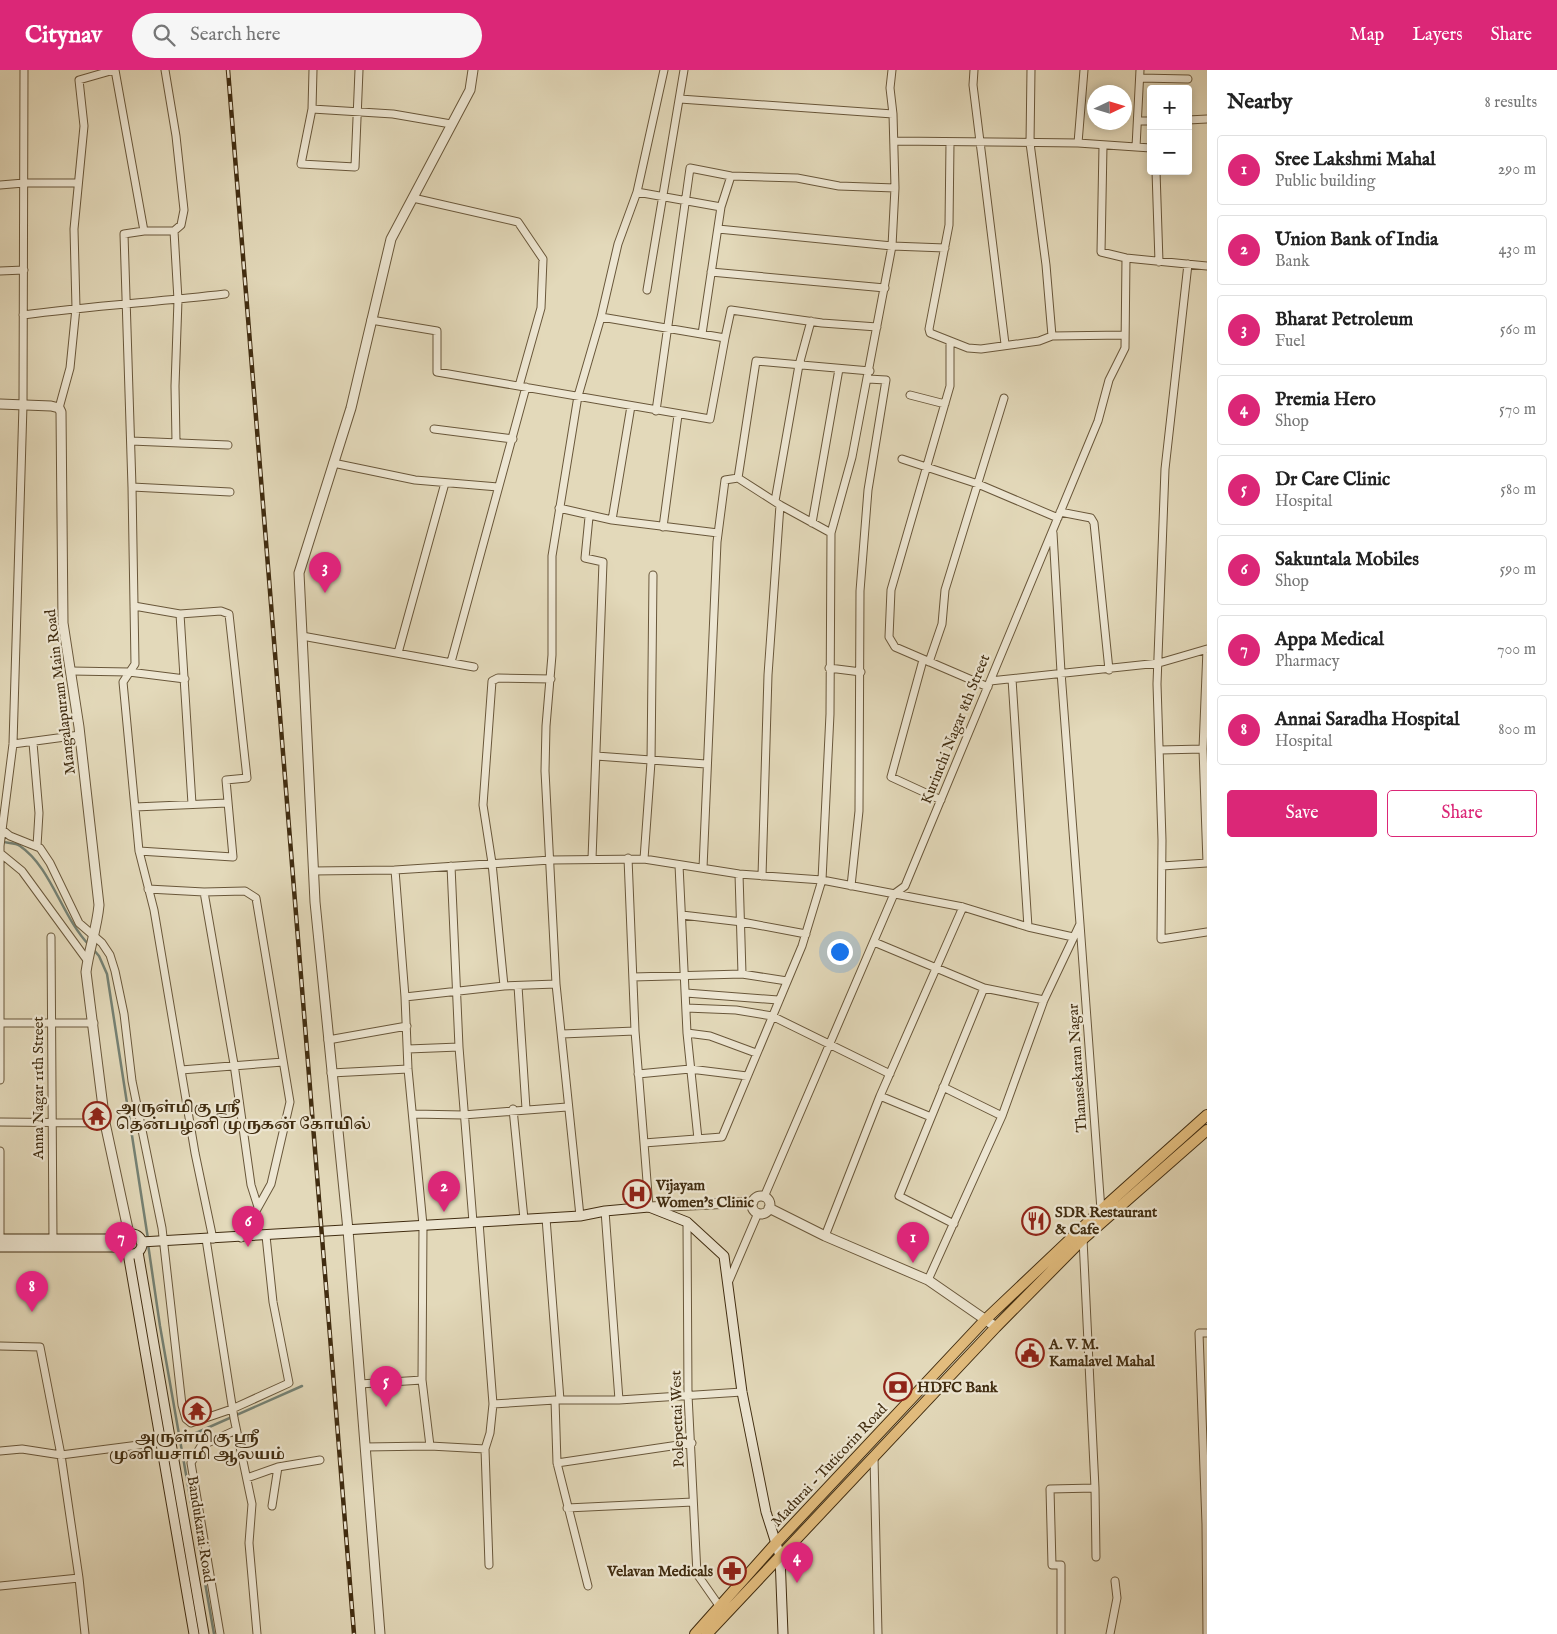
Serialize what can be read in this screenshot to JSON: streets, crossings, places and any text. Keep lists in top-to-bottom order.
{
  "streets": {
    "main road": ["Madurai - Tuticorin Road"],
    "street": [
      "Mangalapuram Main Road",
      "Kurinchi Nagar 8th Street",
      "Thanasekaran Nagar",
      "Anna Nagar 11th Street",
      "Polepettai West",
      "Bandukarai Road"
    ]
  },
  "crossings": [
    ["Mangalapuram Main Road", "Bandukarai Road"],
    ["Kurinchi Nagar 8th Street", "Thanasekaran Nagar"],
    ["Thanasekaran Nagar", "Madurai - Tuticorin Road"],
    ["Polepettai West", "Madurai - Tuticorin Road"]
  ],
  "places": {
    "temple": ["அருள்மிகு ஶ்ரீ தென்பழனி முருகன் கோயில்", "அருள்மிகு ஶ்ரீ முனியசாமி ஆலயம்"],
    "hospital": ["Vijayam Women's Clinic"],
    "restaurant": ["SDR Restaurant & Cafe"],
    "public building": ["A. V. M. Kamalavel Mahal"],
    "bank": ["HDFC Bank"],
    "pharmacy": ["Velavan Medicals"]
  },
  "north": "right",
  "page": {
    "header": "Citynav",
    "search": "Search here",
    "nav": ["Map", "Layers", "Share"],
    "heading": ["Nearby", "8 results"],
    "map_buttons": ["+", "−"],
    "list": [
      {
        "mark": "1",
        "name": "Sree Lakshmi Mahal",
        "note": "Public building",
        "value": "290 m"
      },
      {
        "mark": "2",
        "name": "Union Bank of India",
        "note": "Bank",
        "value": "430 m"
      },
      {
        "mark": "3",
        "name": "Bharat Petroleum",
        "note": "Fuel",
        "value": "560 m"
      },
      {
        "mark": "4",
        "name": "Premia Hero",
        "note": "Shop",
        "value": "570 m"
      },
      {
        "mark": "5",
        "name": "Dr Care Clinic",
        "note": "Hospital",
        "value": "580 m"
      },
      {
        "mark": "6",
        "name": "Sakuntala Mobiles",
        "note": "Shop",
        "value": "590 m"
      },
      {
        "mark": "7",
        "name": "Appa Medical",
        "note": "Pharmacy",
        "value": "700 m"
      },
      {
        "mark": "8",
        "name": "Annai Saradha Hospital",
        "note": "Hospital",
        "value": "800 m"
      }
    ],
    "pins": [
      "3",
      "2",
      "6",
      "1",
      "7",
      "8",
      "5",
      "4"
    ],
    "buttons": ["Save", "Share"]
  }
}
